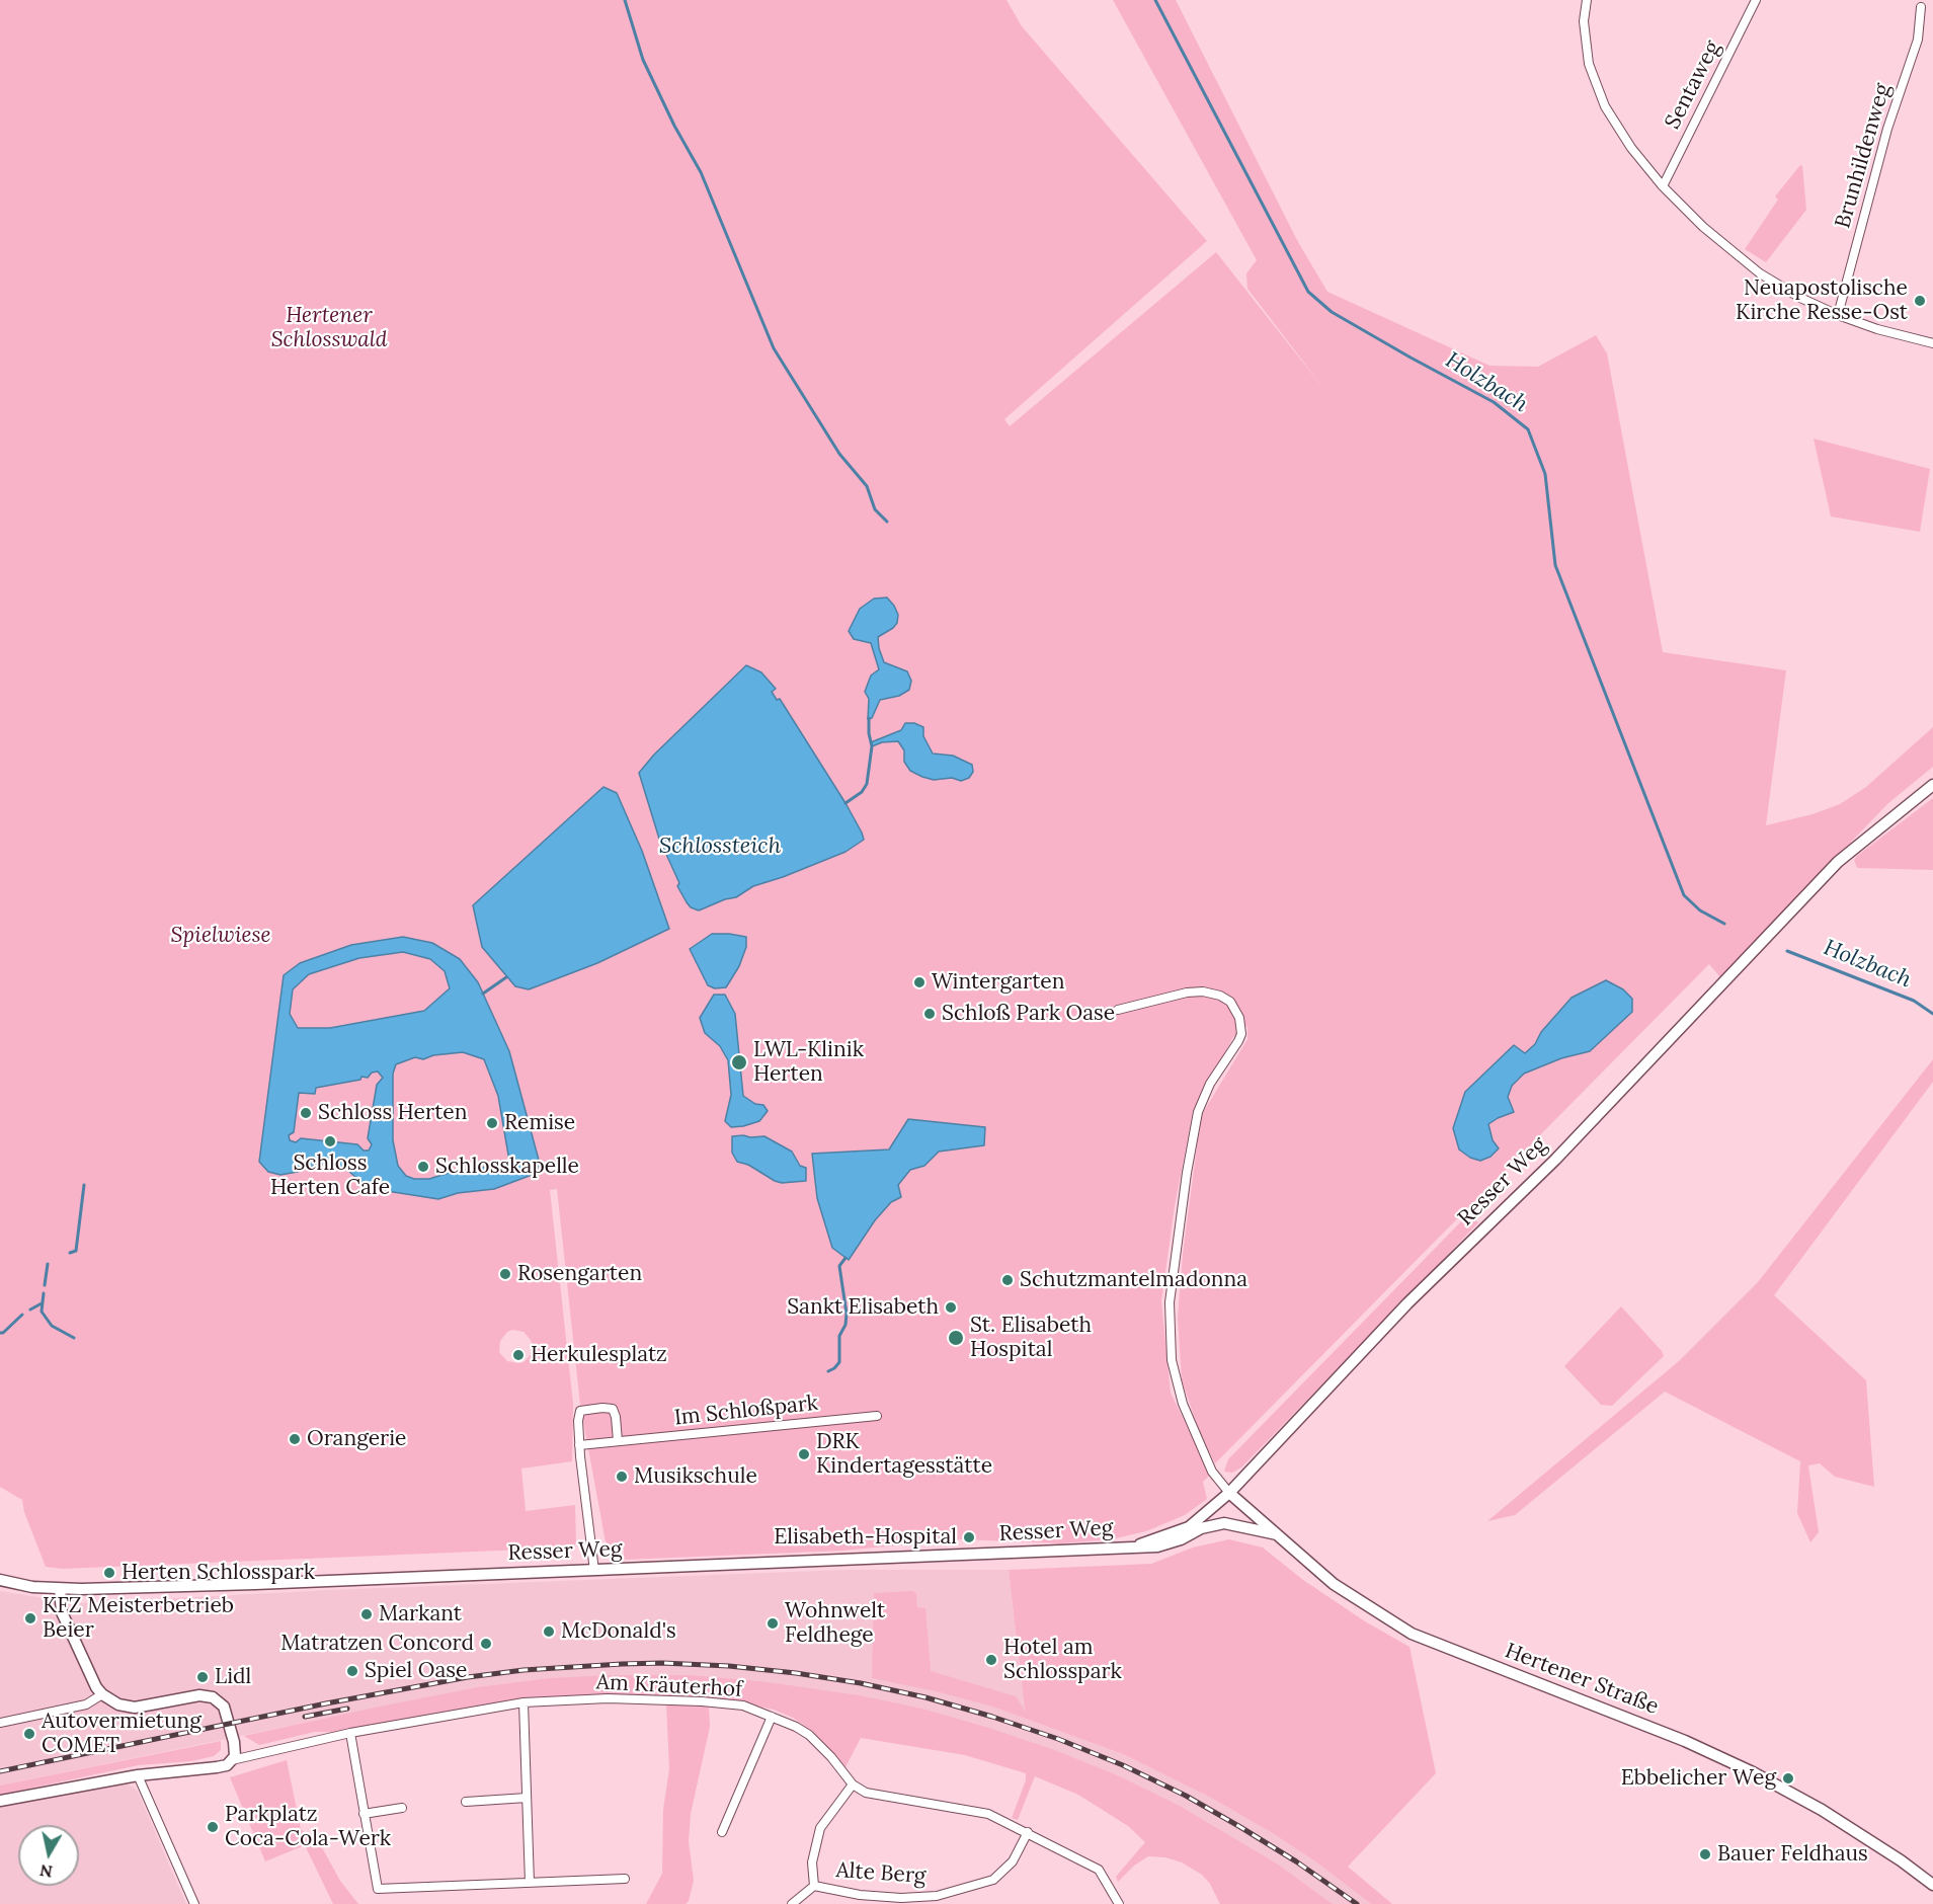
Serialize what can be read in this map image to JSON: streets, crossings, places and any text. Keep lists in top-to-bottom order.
{
  "streets": {
    "main road": ["Resser Weg", "Hertener Straße"],
    "street": [
      "Sentaweg",
      "Brunhildenweg",
      "Im Schloßpark",
      "Am Kräuterhof",
      "Alte Berg"
    ]
  },
  "crossings": [
    ["Resser Weg", "Hertener Straße"]
  ],
  "water": ["Holzbach", "Schlossteich"],
  "parks": ["Hertener Schlosswald", "Spielwiese"],
  "places": [
    "Neuapostolische Kirche Resse-Ost",
    "Wintergarten",
    "Schloß Park Oase",
    "LWL-Klinik Herten",
    "Schloss Herten",
    "Remise",
    "Schloss Herten Cafe",
    "Schlosskapelle",
    "Rosengarten",
    "Schutzmantelmadonna",
    "Sankt Elisabeth",
    "St. Elisabeth Hospital",
    "Herkulesplatz",
    "Orangerie",
    "DRK Kindertagesstätte",
    "Musikschule",
    "Elisabeth-Hospital",
    "Herten Schlosspark",
    "Markant",
    "KFZ Meisterbetrieb Beier",
    "Wohnwelt Feldhege",
    "McDonald's",
    "Matratzen Concord",
    "Hotel am Schlosspark",
    "Spiel Oase",
    "Lidl",
    "Autovermietung COMET",
    "Ebbelicher Weg",
    "Parkplatz Coca-Cola-Werk",
    "Bauer Feldhaus"
  ],
  "north": "bottom"
}
